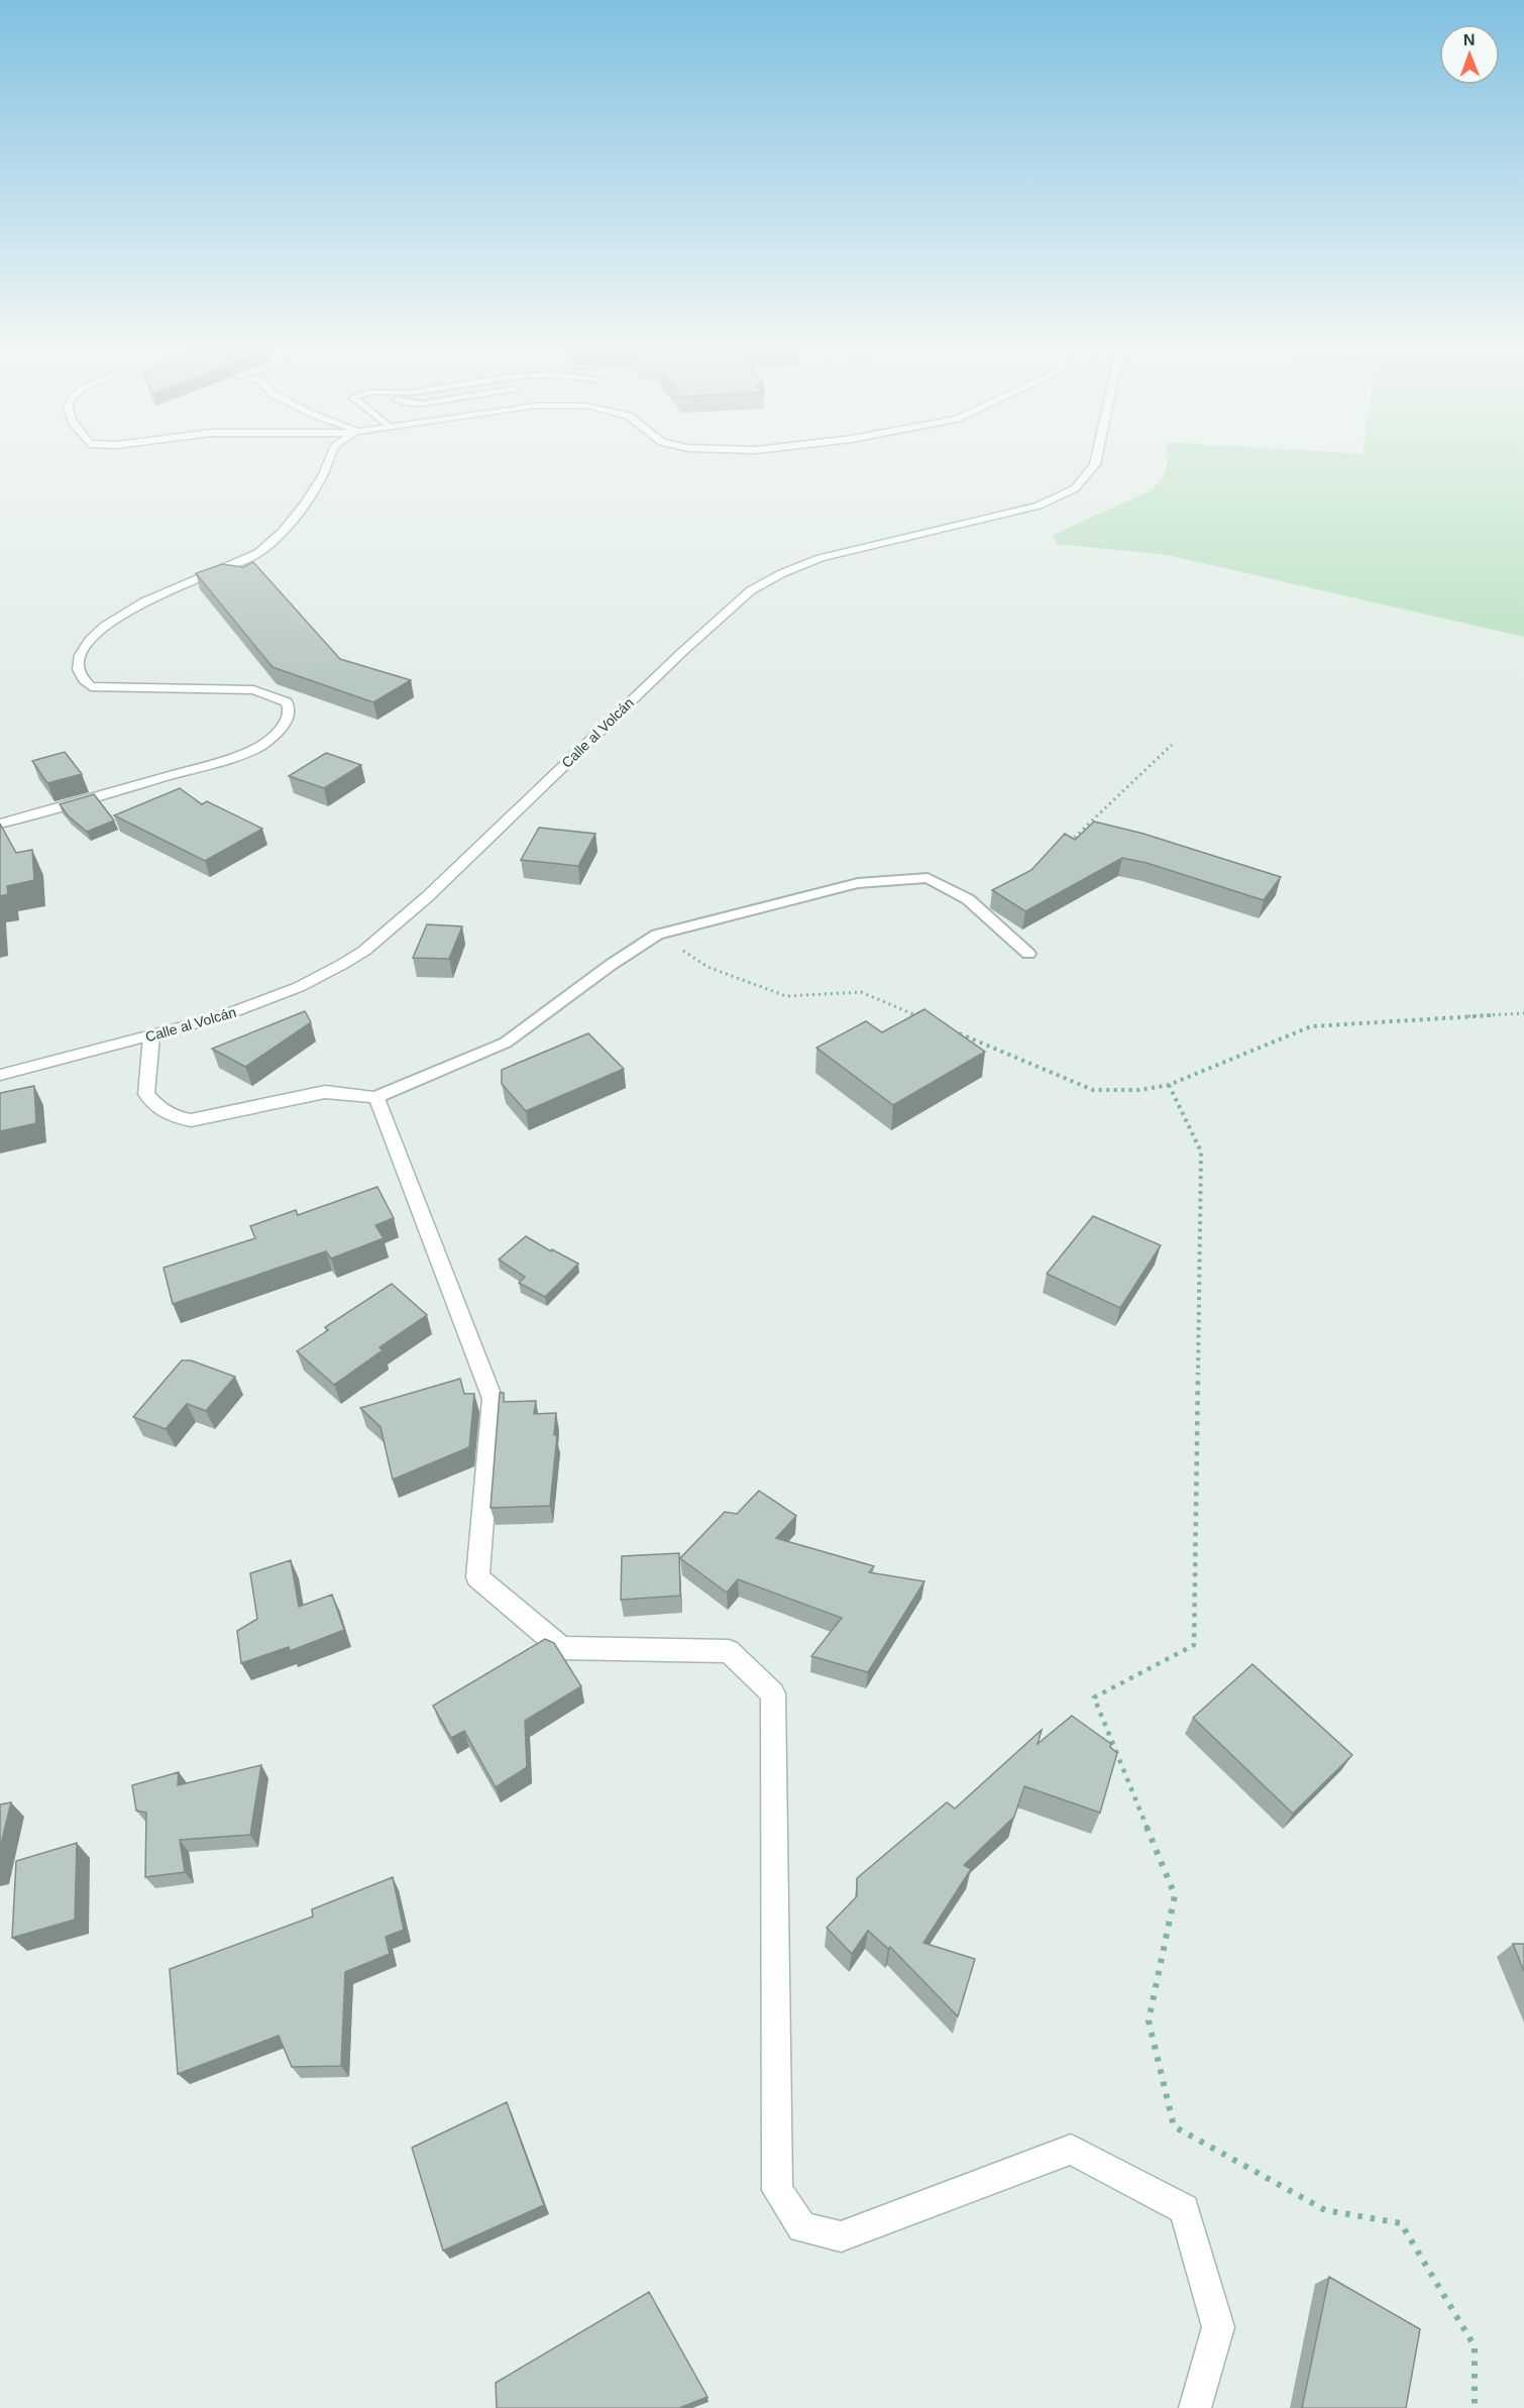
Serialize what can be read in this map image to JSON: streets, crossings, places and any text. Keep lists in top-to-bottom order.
{
  "streets": {
    "street": ["Calle al Volcán"]
  },
  "north": "top"
}
